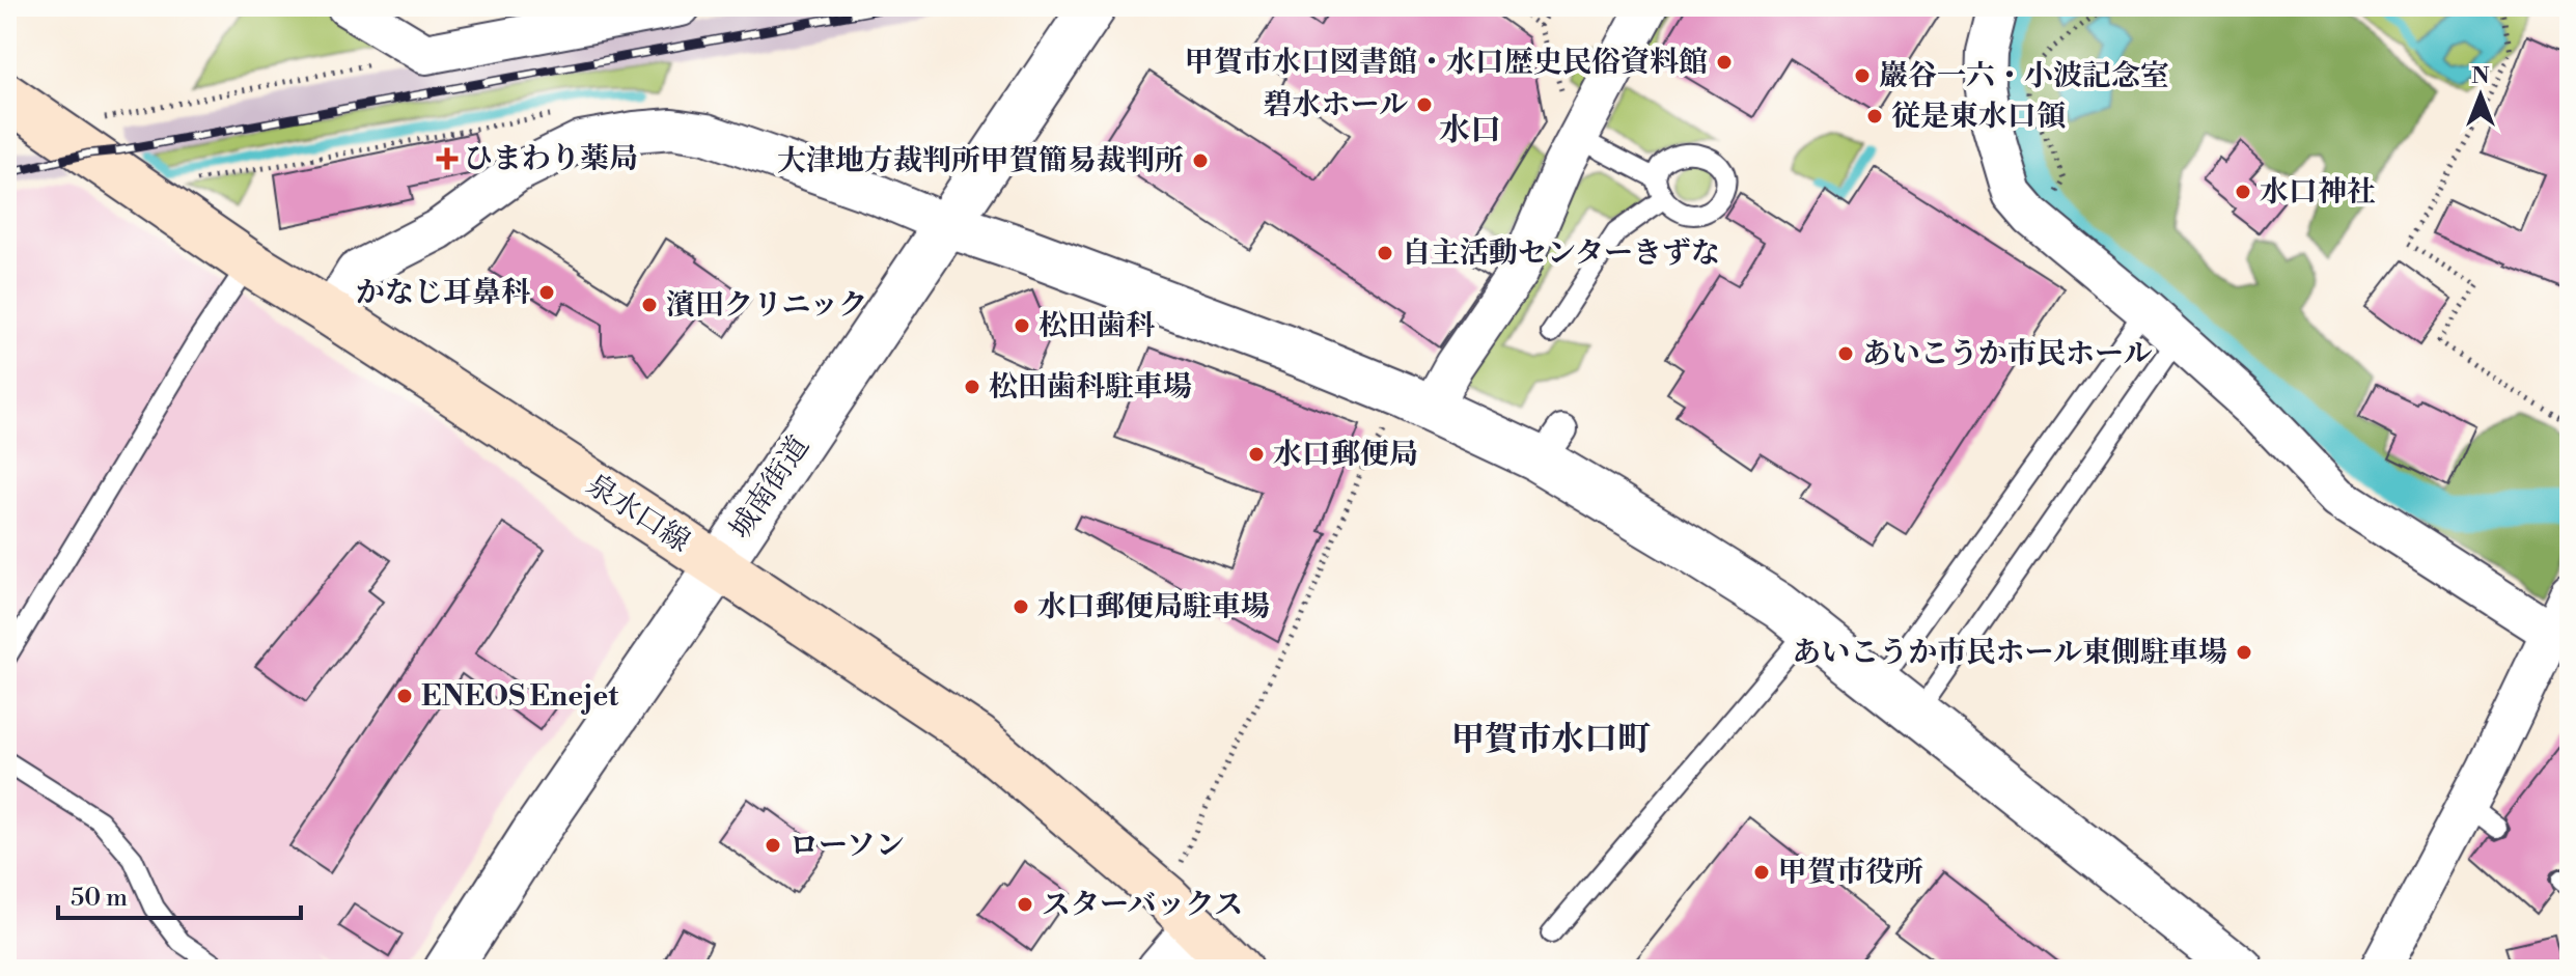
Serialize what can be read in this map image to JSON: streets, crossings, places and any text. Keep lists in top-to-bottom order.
{
  "streets": {
    "main road": ["泉水口線"],
    "street": ["城南街道"]
  },
  "crossings": [
    ["城南街道", "泉水口線"]
  ],
  "districts": ["水口", "甲賀市水口町"],
  "places": {
    "other": [
      "甲賀市水口図書館・水口歴史民俗資料館",
      "巖谷一六・小波記念室",
      "碧水ホール",
      "従是東水口領",
      "大津地方裁判所甲賀簡易裁判所",
      "水口神社",
      "自主活動センターきずな",
      "かなじ耳鼻科",
      "濱田クリニック",
      "松田歯科",
      "あいこうか市民ホール",
      "松田歯科駐車場",
      "水口郵便局",
      "水口郵便局駐車場",
      "あいこうか市民ホール東側駐車場",
      "ENEOS Enejet",
      "ローソン",
      "甲賀市役所",
      "スターバックス"
    ],
    "health": ["ひまわり薬局"]
  },
  "scale_bar": "50 m",
  "north": "top"
}
